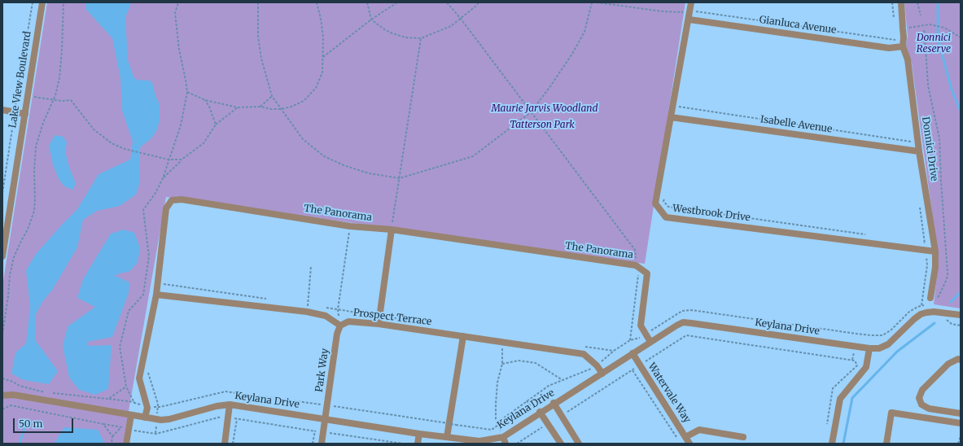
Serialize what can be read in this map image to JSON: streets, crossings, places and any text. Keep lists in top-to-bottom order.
{
  "streets": {
    "street": [
      "Gianluca Avenue",
      "Lake View Boulevard",
      "Isabelle Avenue",
      "Donnici Drive",
      "The Panorama",
      "Westbrook Drive",
      "Prospect Terrace",
      "Keylana Drive",
      "Park Way",
      "Watervale Way"
    ]
  },
  "crossings": [
    ["Gianluca Avenue", "Donnici Drive"],
    ["Gianluca Avenue", "Westbrook Drive"],
    ["Isabelle Avenue", "Donnici Drive"],
    ["Isabelle Avenue", "Westbrook Drive"],
    ["Donnici Drive", "Westbrook Drive"],
    ["The Panorama", "Prospect Terrace"],
    ["The Panorama", "Keylana Drive"],
    ["Prospect Terrace", "Keylana Drive"],
    ["Prospect Terrace", "Park Way"],
    ["Keylana Drive", "Park Way"],
    ["Keylana Drive", "Watervale Way"]
  ],
  "parks": ["Donnici Reserve", "Maurie Jarvis Woodland", "Tatterson Park"],
  "scale_bar": "50 m"
}
